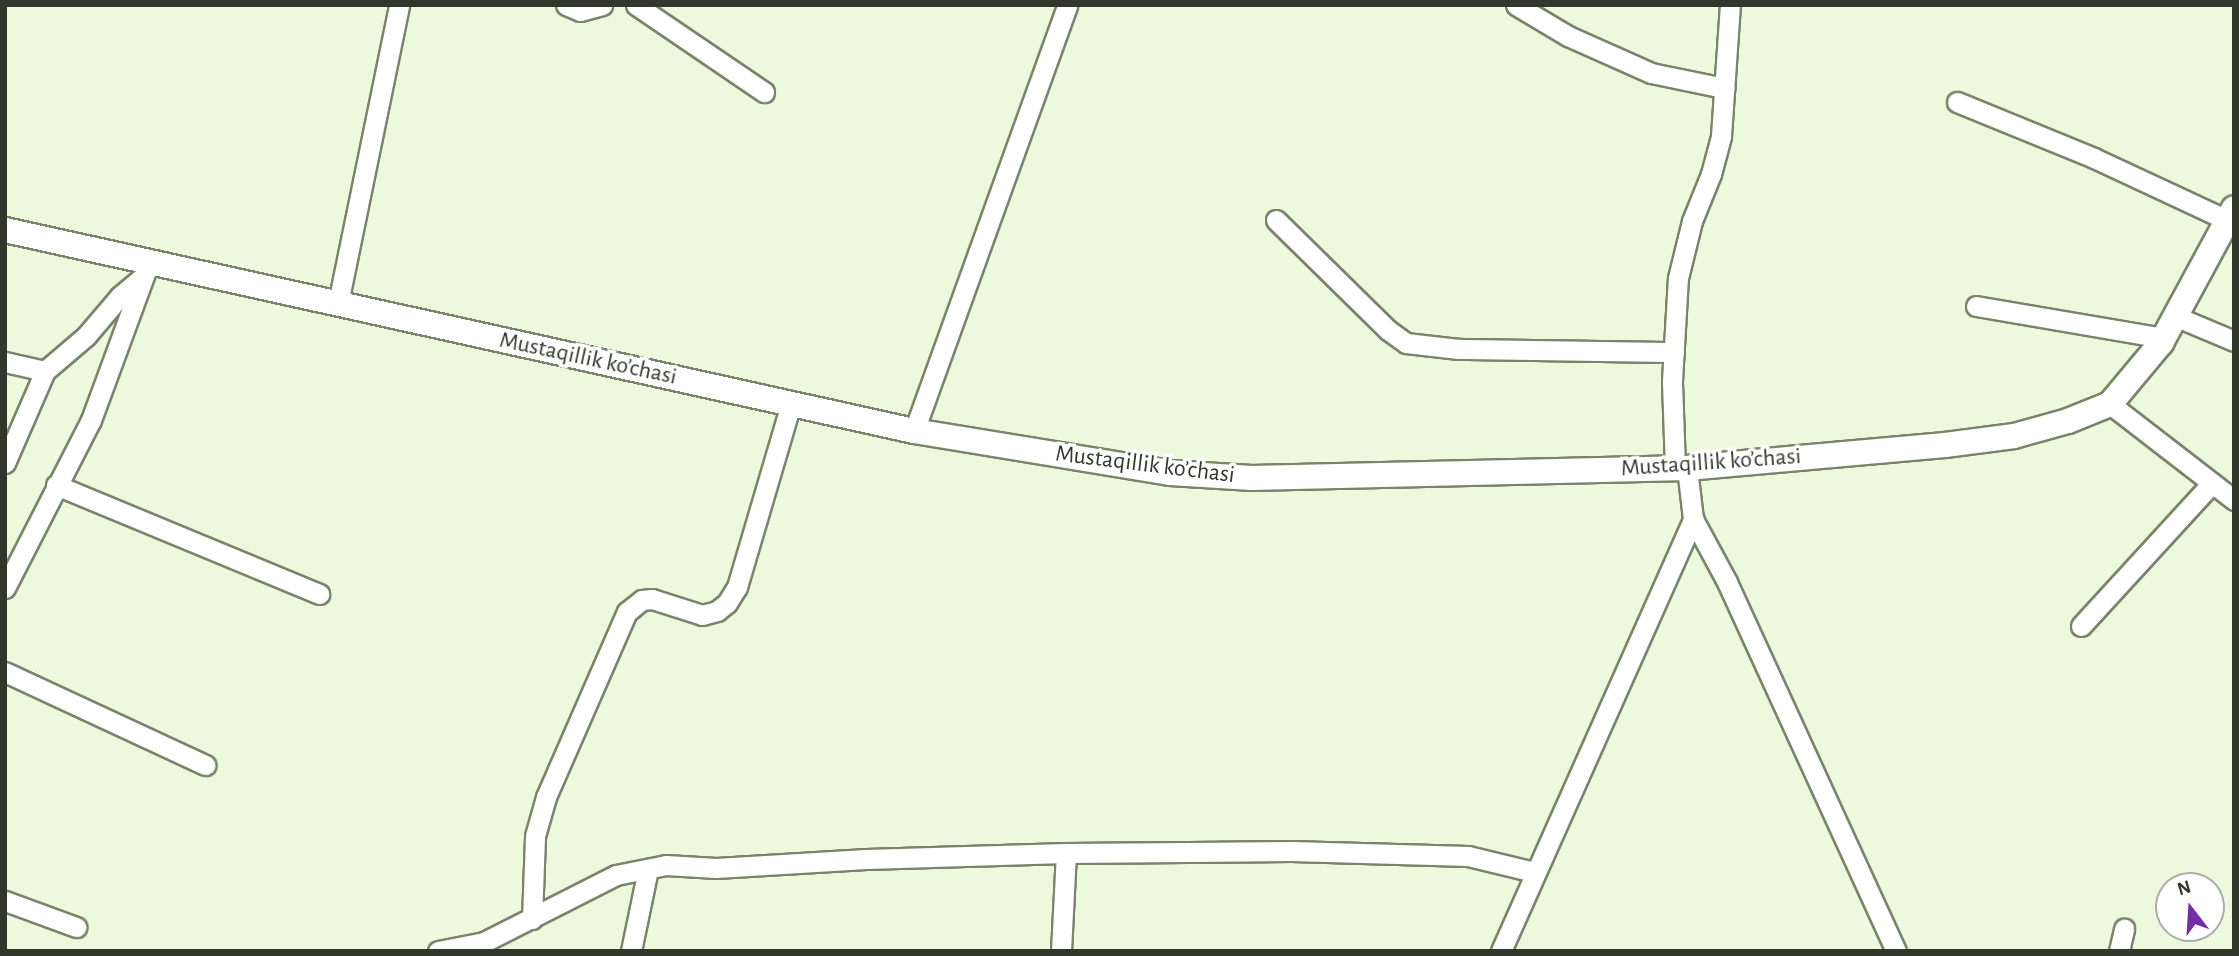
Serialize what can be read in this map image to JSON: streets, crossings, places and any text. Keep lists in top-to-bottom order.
{
  "streets": {
    "main road": ["Mustaqillik ko’chasi"]
  },
  "north": "top"
}
